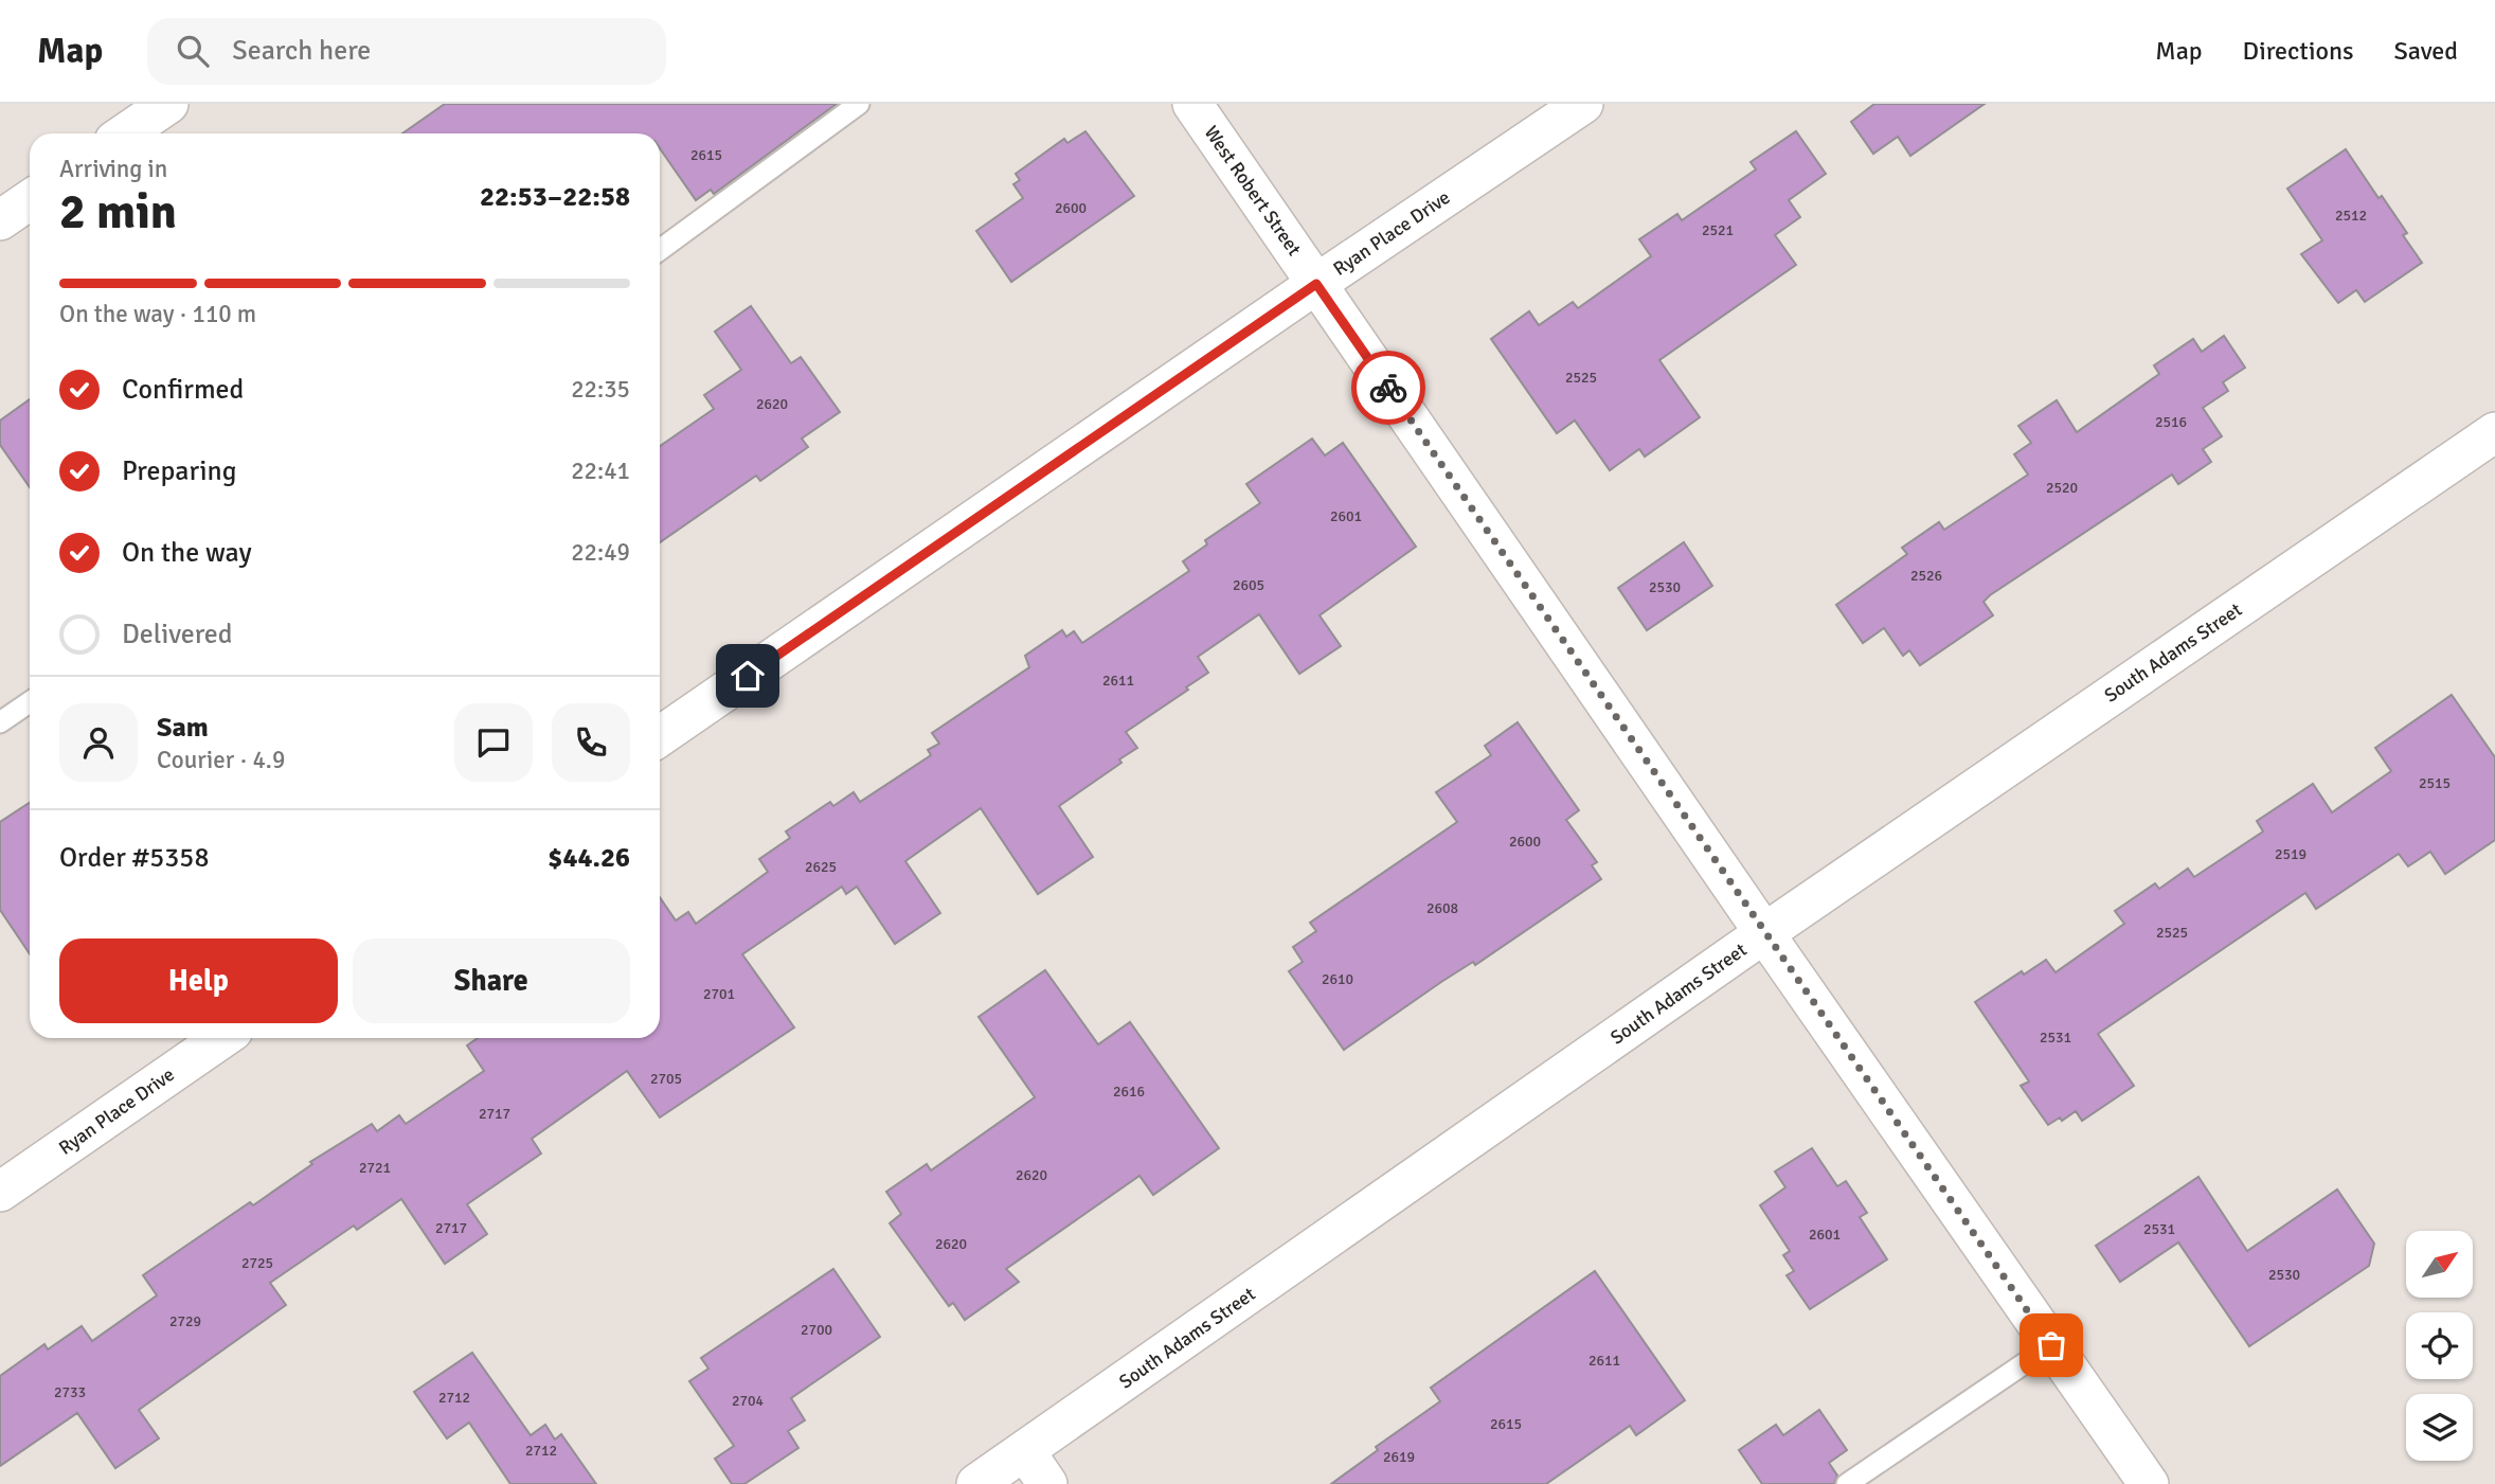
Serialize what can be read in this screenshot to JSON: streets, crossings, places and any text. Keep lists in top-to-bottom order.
{
  "streets": {
    "street": ["West Robert Street", "Ryan Place Drive", "South Adams Street"]
  },
  "crossings": [
    ["West Robert Street", "Ryan Place Drive"],
    ["West Robert Street", "South Adams Street"]
  ],
  "house_numbers": [
    "2615",
    "2600",
    "2512",
    "2521",
    "2525",
    "2620",
    "2516",
    "2520",
    "2601",
    "2526",
    "2605",
    "2530",
    "2611",
    "2515",
    "2600",
    "2519",
    "2625",
    "2608",
    "2525",
    "2610",
    "2701",
    "2531",
    "2705",
    "2616",
    "2717",
    "2721",
    "2620",
    "2717",
    "2531",
    "2601",
    "2620",
    "2725",
    "2530",
    "2729",
    "2700",
    "2611",
    "2733",
    "2712",
    "2704",
    "2615",
    "2712",
    "2619"
  ],
  "north": "top right",
  "page": {
    "header": "Map",
    "search": "Search here",
    "nav": ["Map", "Directions", "Saved"],
    "heading": ["2 min", "Arriving in", "22:53–22:58"],
    "panel": [
      "Sam",
      "Courier · 4.9",
      "Order #5358",
      "$44.26"
    ],
    "bar": "On the way · 110 m",
    "list": [
      ["Confirmed", "22:35"],
      ["Preparing", "22:41"],
      ["On the way", "22:49"],
      "Delivered"
    ],
    "buttons": ["Help", "Share"]
  }
}
